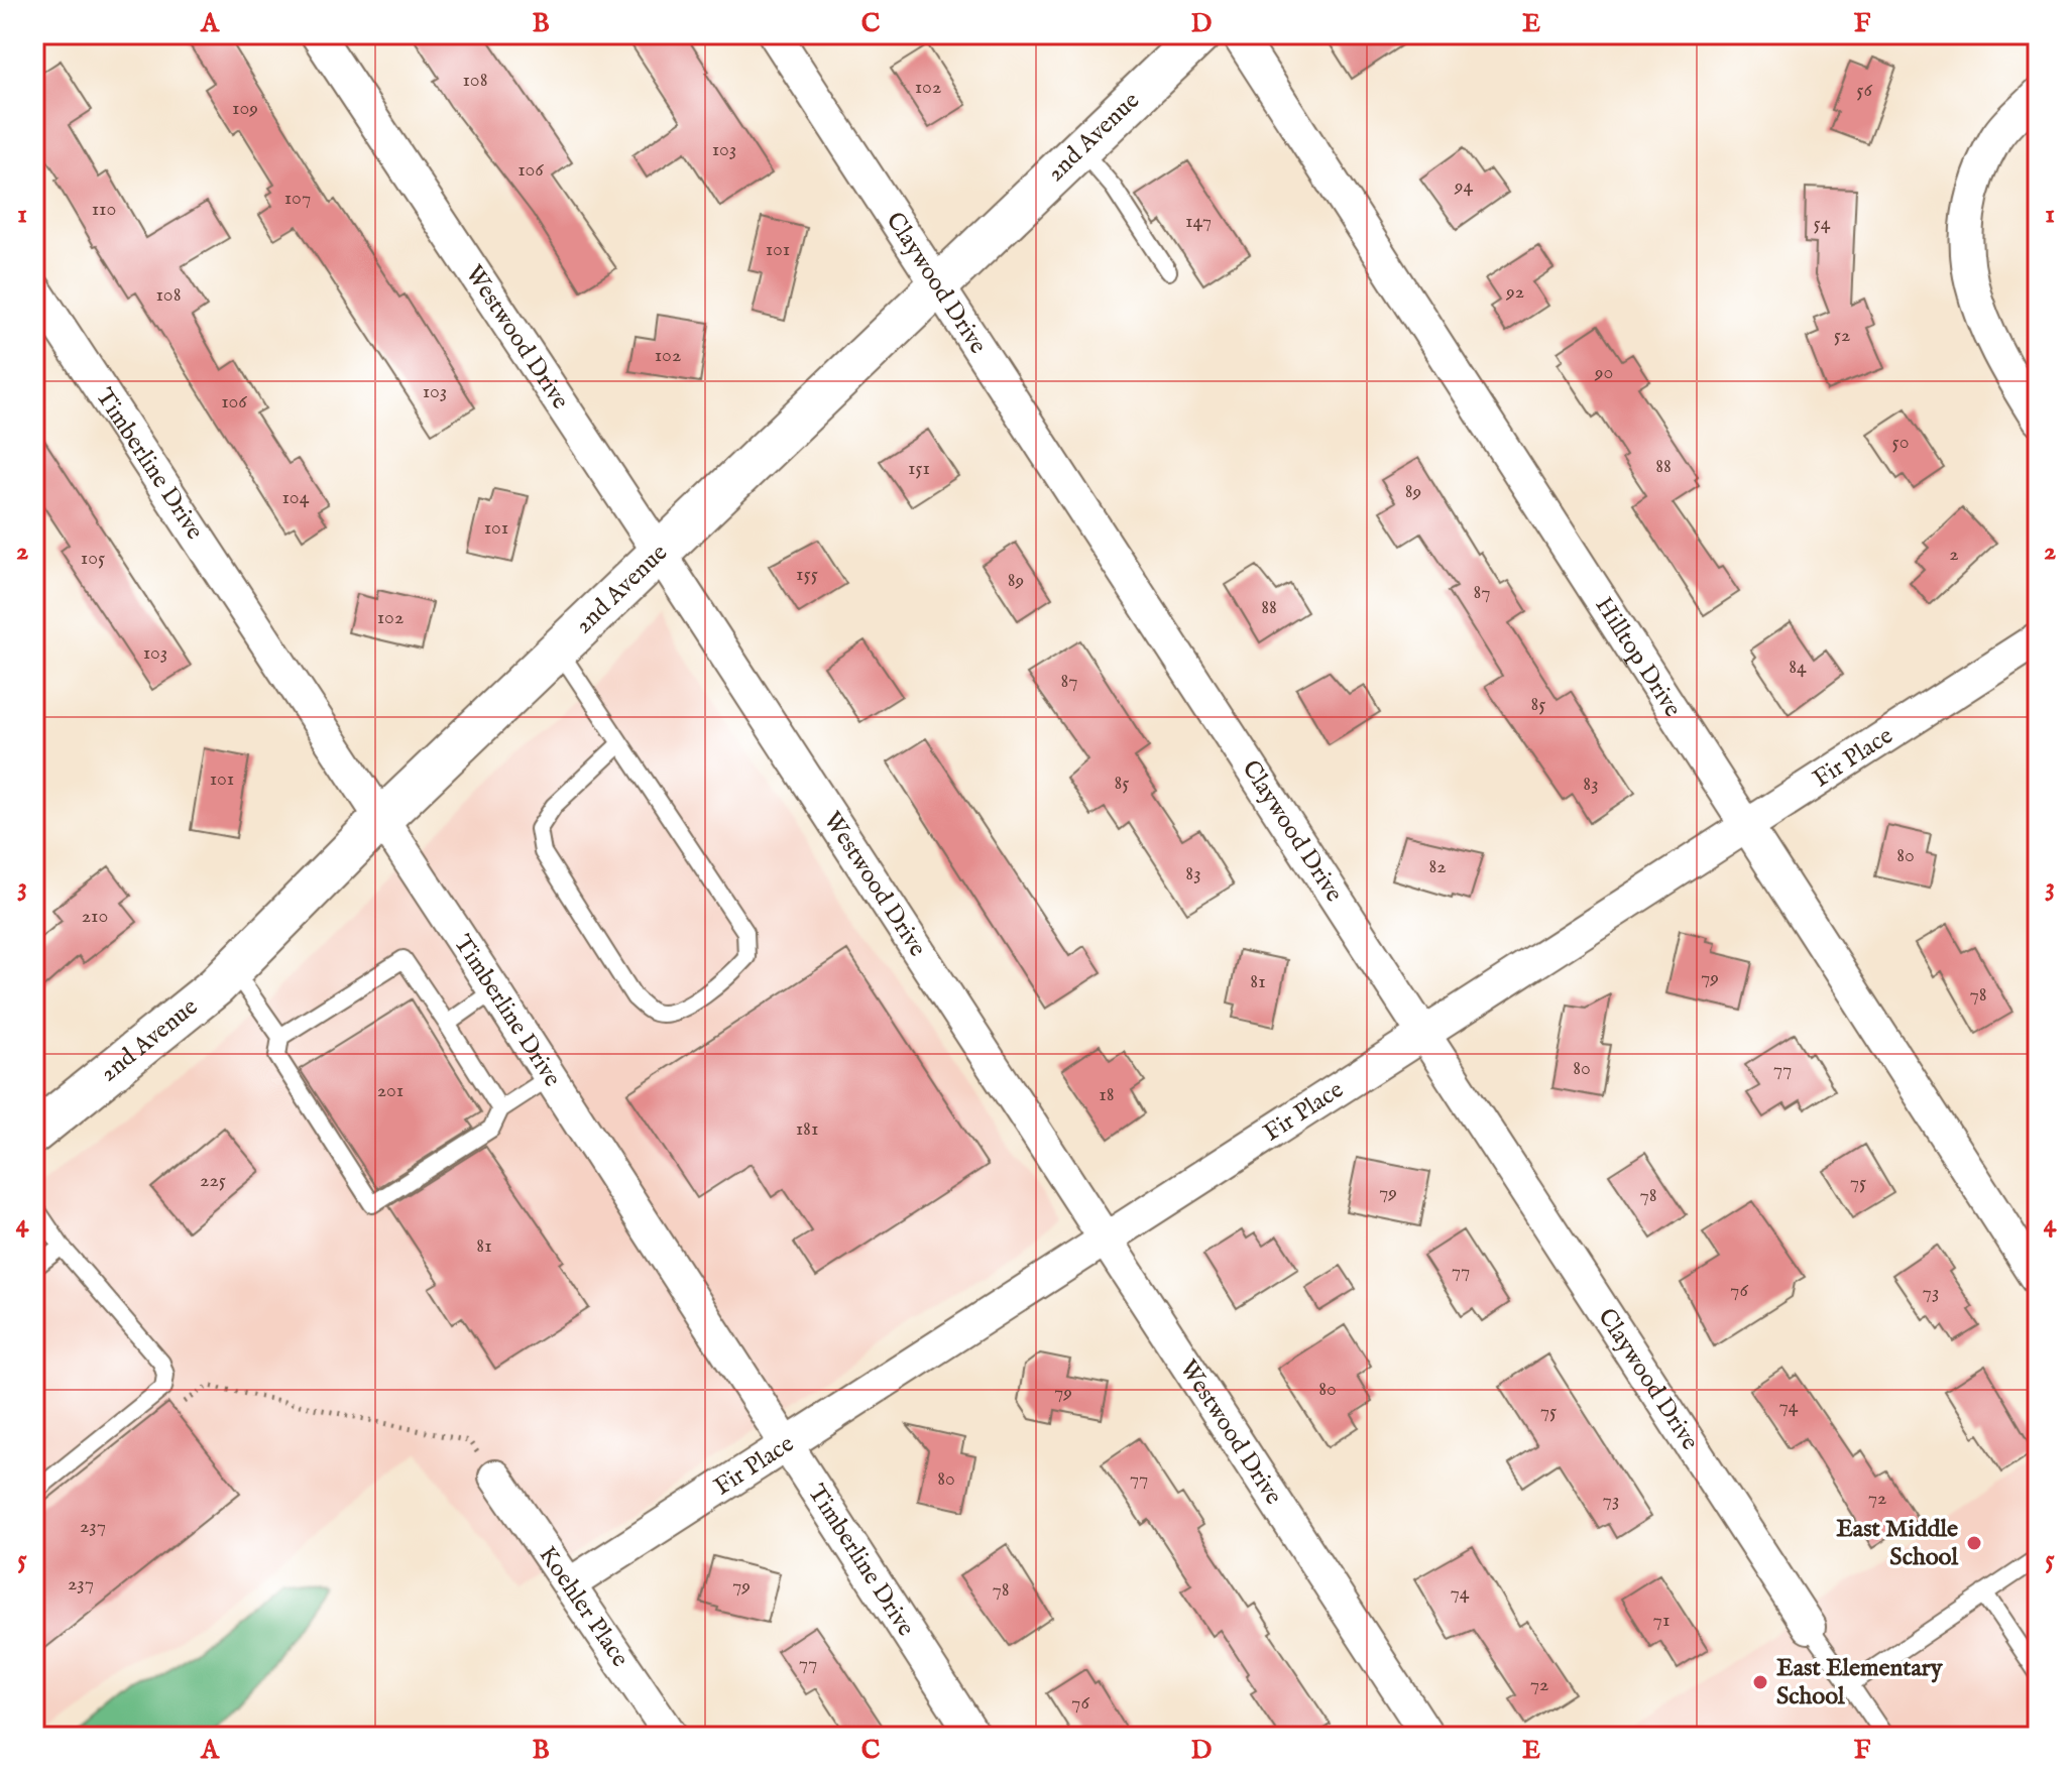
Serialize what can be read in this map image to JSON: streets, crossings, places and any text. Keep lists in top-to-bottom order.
{
  "streets": {
    "street": [
      "2nd Avenue",
      "Claywood Drive",
      "Westwood Drive",
      "Timberline Drive",
      "Hilltop Drive",
      "Fir Place",
      "Koehler Place"
    ]
  },
  "crossings": [
    ["2nd Avenue", "Claywood Drive"],
    ["2nd Avenue", "Westwood Drive"],
    ["2nd Avenue", "Timberline Drive"],
    ["Claywood Drive", "Fir Place"],
    ["Westwood Drive", "Fir Place"],
    ["Timberline Drive", "Fir Place"],
    ["Hilltop Drive", "Fir Place"],
    ["Fir Place", "Koehler Place"]
  ],
  "places": ["East Middle School", "East Elementary School"],
  "house_numbers": [
    "108",
    "102",
    "56",
    "109",
    "103",
    "106",
    "94",
    "107",
    "110",
    "147",
    "54",
    "101",
    "92",
    "108",
    "52",
    "102",
    "90",
    "103",
    "106",
    "50",
    "88",
    "151",
    "89",
    "104",
    "101",
    "2",
    "105",
    "155",
    "89",
    "87",
    "88",
    "102",
    "103",
    "84",
    "87",
    "85",
    "101",
    "85",
    "83",
    "80",
    "82",
    "83",
    "210",
    "79",
    "81",
    "78",
    "80",
    "77",
    "201",
    "18",
    "181",
    "225",
    "75",
    "79",
    "78",
    "81",
    "77",
    "76",
    "73",
    "80",
    "79",
    "74",
    "75",
    "80",
    "77",
    "72",
    "73",
    "237",
    "237",
    "79",
    "78",
    "74",
    "71",
    "77",
    "72",
    "76"
  ],
  "grid": {
    "columns": [
      "A",
      "B",
      "C",
      "D",
      "E",
      "F"
    ],
    "rows": [
      "1",
      "2",
      "3",
      "4",
      "5"
    ]
  }
}
